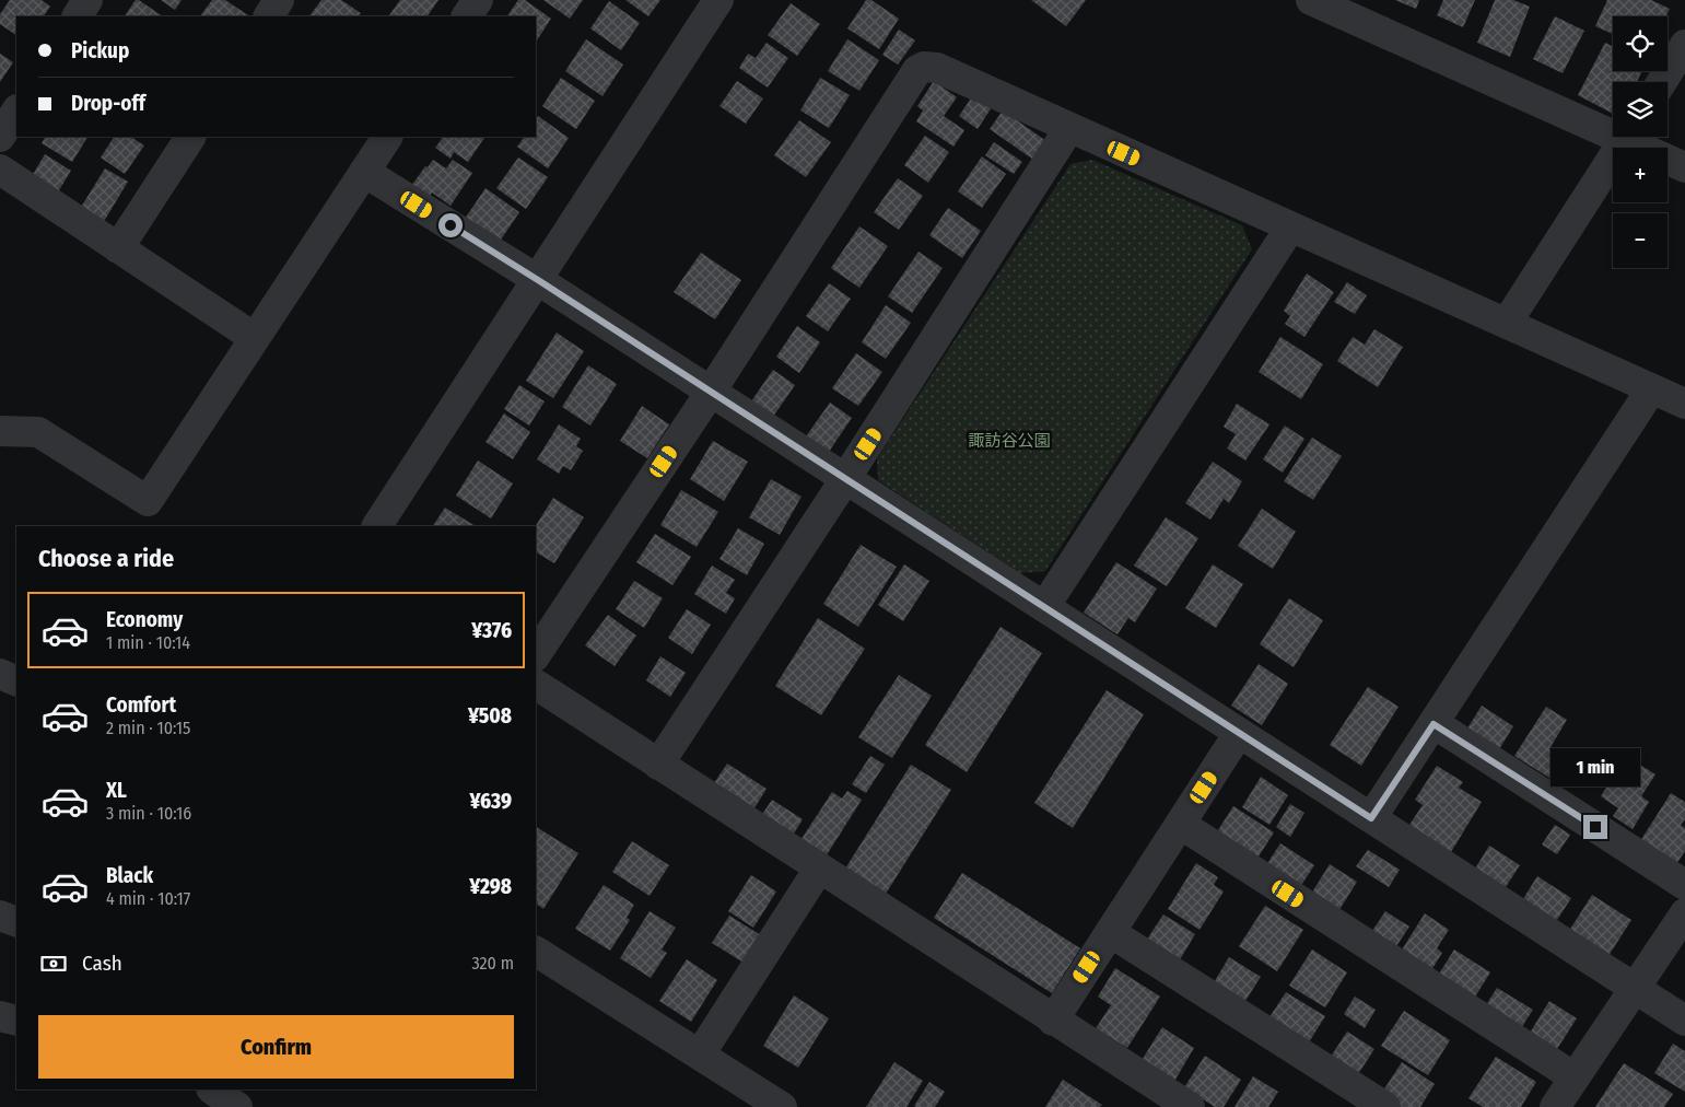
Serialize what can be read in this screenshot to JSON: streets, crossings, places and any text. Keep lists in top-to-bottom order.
{
  "parks": ["諏訪谷公園"],
  "page": {
    "map_buttons": ["+", "−"],
    "banner": ["Pickup", "Drop-off"],
    "heading": "Choose a ride",
    "list": [
      {
        "name": "Economy",
        "note": "1 min · 10:14",
        "value": "¥376"
      },
      {
        "name": "Comfort",
        "note": "2 min · 10:15",
        "value": "¥508"
      },
      {
        "name": "XL",
        "note": "3 min · 10:16",
        "value": "¥639"
      },
      {
        "name": "Black",
        "note": "4 min · 10:17",
        "value": "¥298"
      }
    ],
    "bubble": "1 min",
    "pay": ["Cash", "320 m"],
    "buttons": "Confirm"
  }
}
